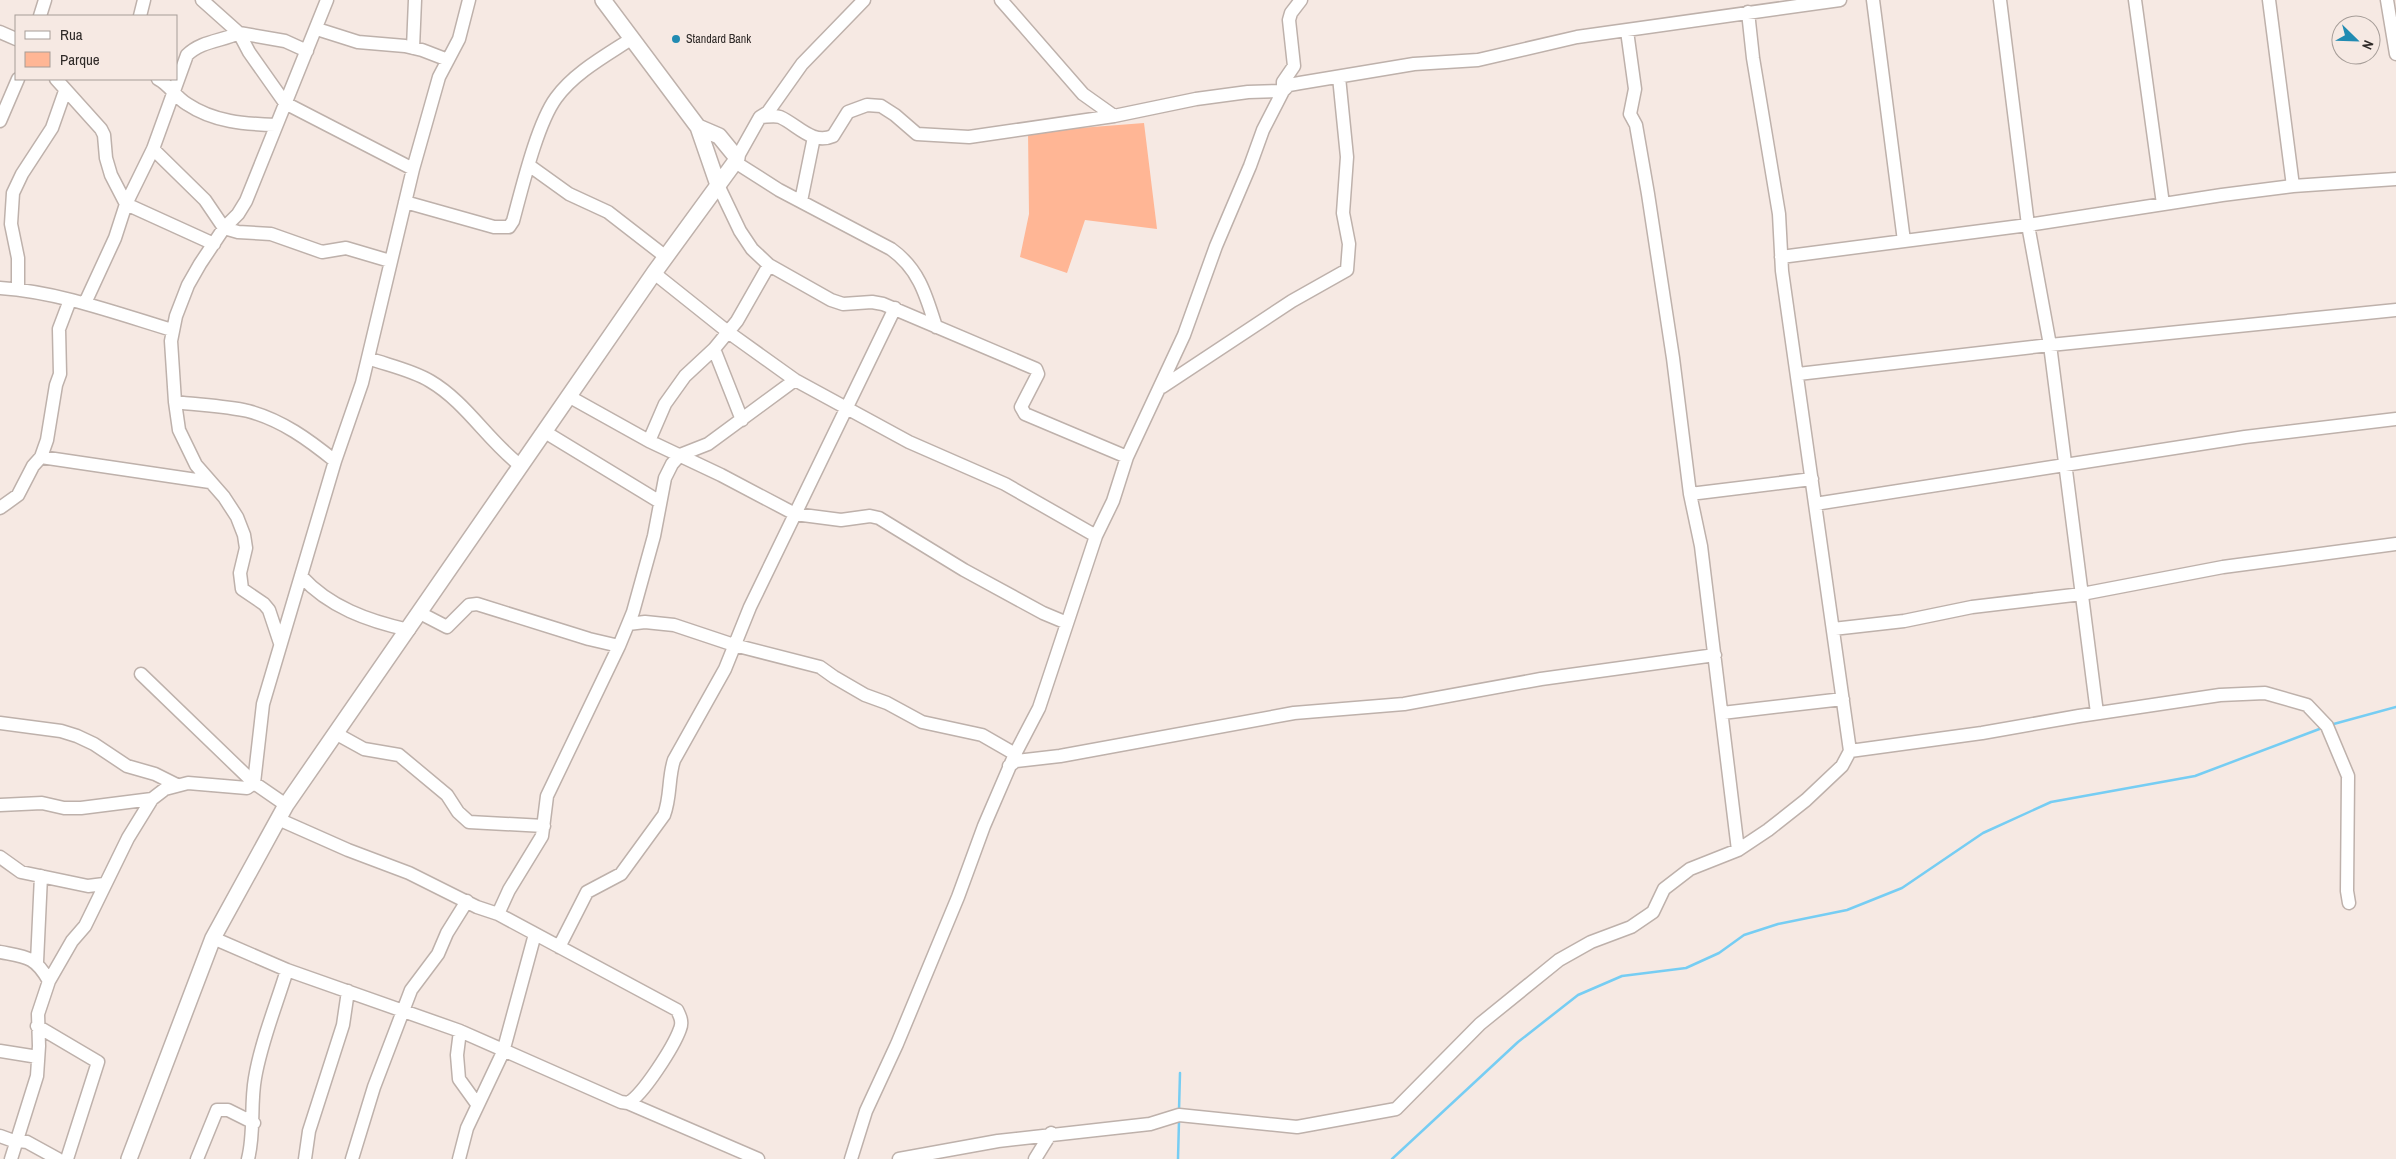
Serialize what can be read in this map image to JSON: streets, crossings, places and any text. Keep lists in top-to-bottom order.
{
  "places": ["Standard Bank"],
  "legend": ["Rua", "Parque"],
  "north": "bottom right"
}
